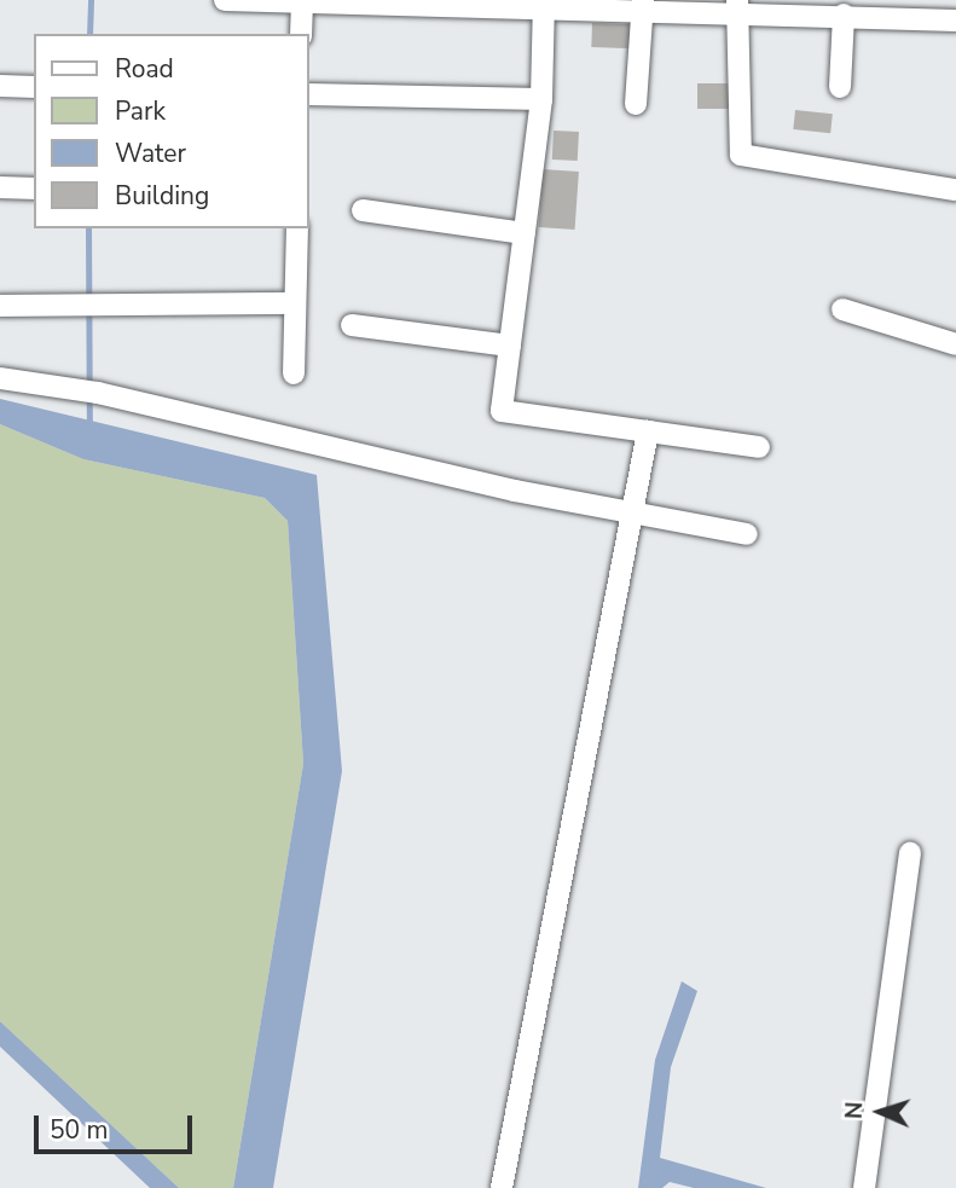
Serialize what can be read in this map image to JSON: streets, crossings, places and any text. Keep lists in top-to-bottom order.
{
  "legend": [
    "Road",
    "Park",
    "Water",
    "Building"
  ],
  "scale_bar": "50 m",
  "north": "left"
}
